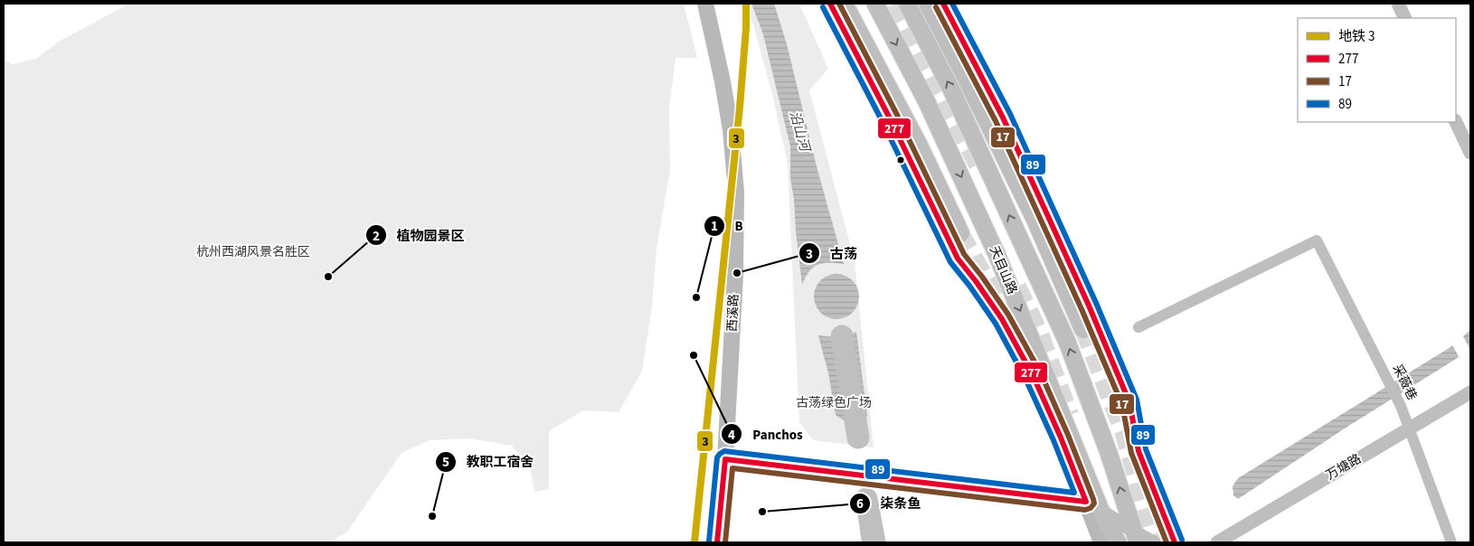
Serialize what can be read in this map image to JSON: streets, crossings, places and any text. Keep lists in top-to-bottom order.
{
  "streets": {
    "main road": ["天目山路", "西溪路"],
    "street": ["采薇巷", "万塘路"]
  },
  "crossings": [
    ["采薇巷", "万塘路"]
  ],
  "water": ["沿山河"],
  "parks": ["杭州西湖风景名胜区", "古荡绿色广场"],
  "places": [
    "古荡",
    "植物园景区",
    "B",
    "Panchos",
    "柒条鱼",
    "教职工宿舍"
  ],
  "lines": [
    "metro line 3",
    "transit line 277",
    "transit line 17",
    "transit line 89"
  ],
  "legend": [
    "地铁 3",
    "277",
    "17",
    "89"
  ]
}
